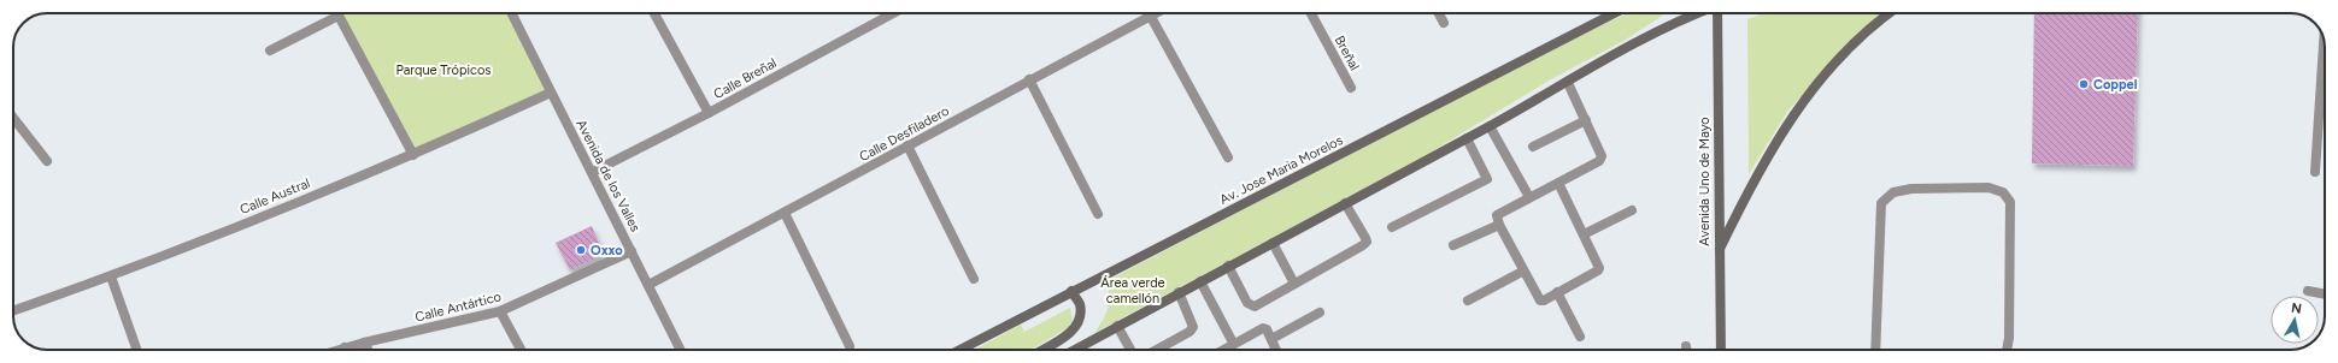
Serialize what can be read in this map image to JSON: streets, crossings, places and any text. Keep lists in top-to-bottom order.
{
  "streets": {
    "main road": ["Av. Jose Maria Morelos", "Avenida Uno de Mayo"],
    "street": [
      "Breñal",
      "Calle Breñal",
      "Calle Desfiladero",
      "Avenida de los Valles",
      "Calle Austral",
      "Calle Antártico"
    ]
  },
  "crossings": [
    ["Calle Breñal", "Avenida de los Valles"],
    ["Calle Desfiladero", "Avenida de los Valles"],
    ["Avenida de los Valles", "Calle Austral"],
    ["Avenida de los Valles", "Calle Antártico"]
  ],
  "parks": ["Parque Trópicos", "Área verde camellón"],
  "places": ["Coppel", "Oxxo"],
  "north": "top"
}
